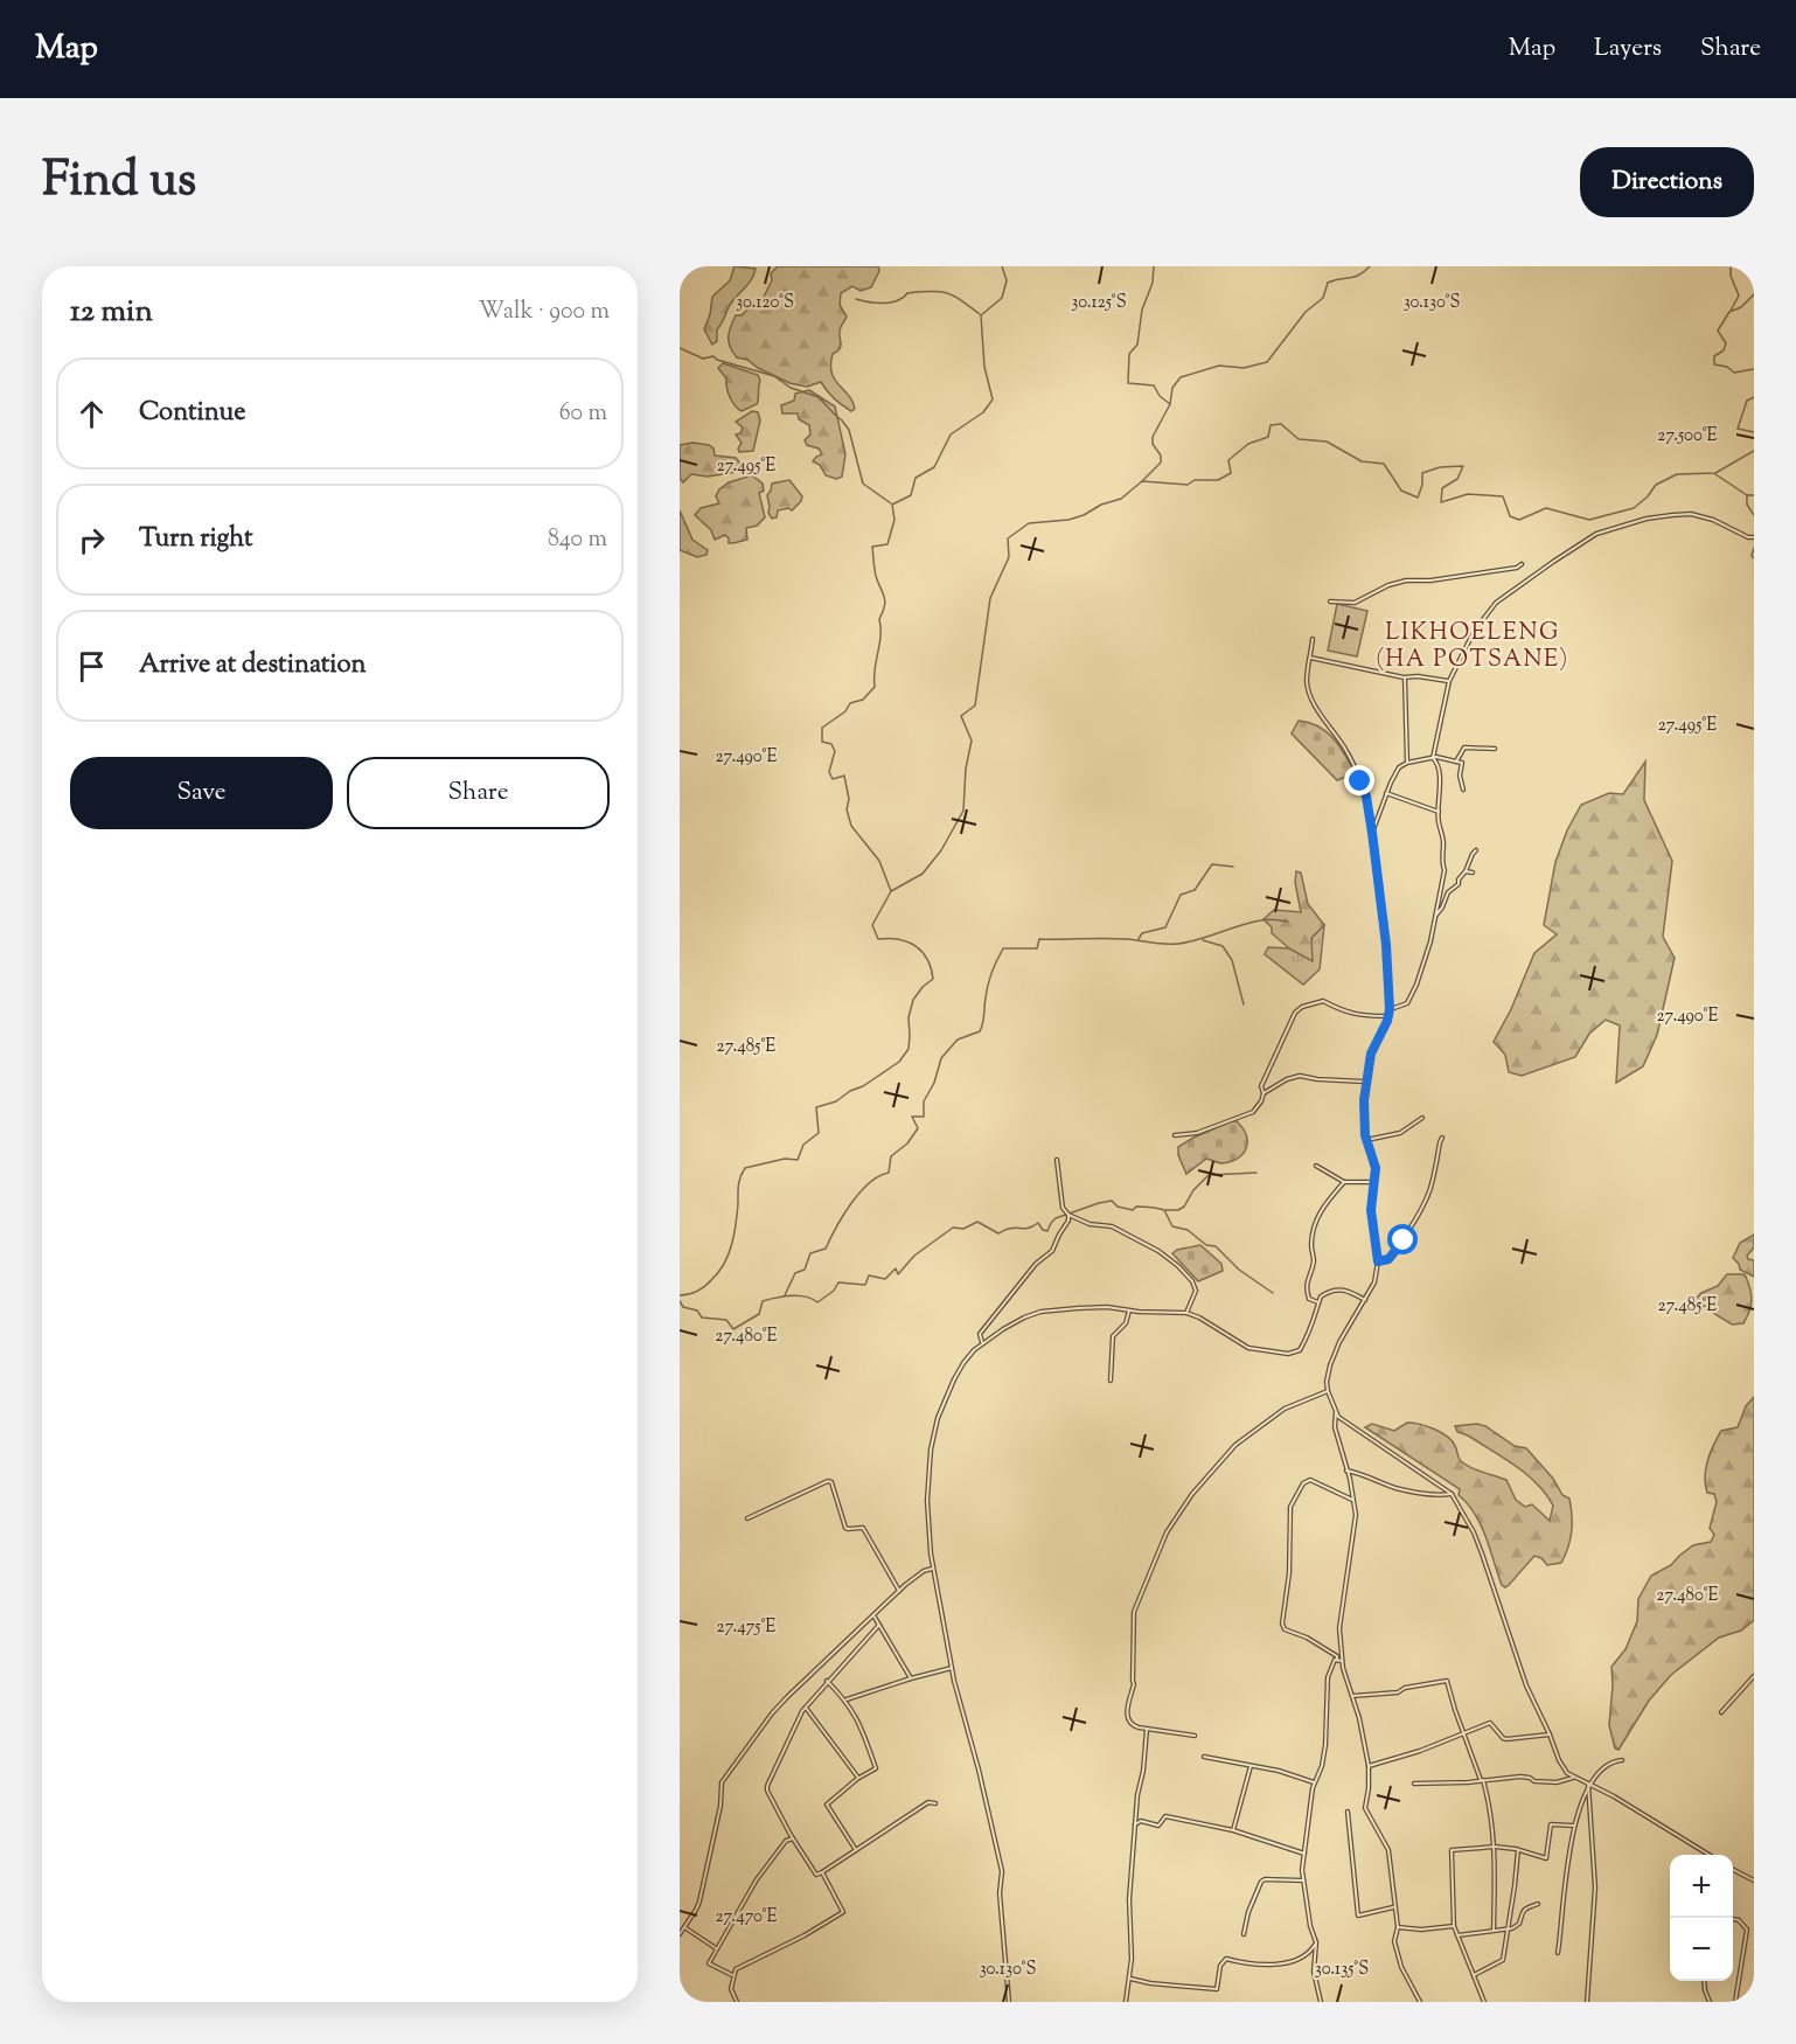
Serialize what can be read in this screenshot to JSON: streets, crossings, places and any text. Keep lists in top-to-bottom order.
{
  "districts": ["LIKHOELENG (HA POTSANE)"],
  "page": {
    "header": "Map",
    "nav": ["Map", "Layers", "Share"],
    "title": "Find us",
    "buttons": [
      "Directions",
      ["Save", "Share"]
    ],
    "heading": ["12 min", "Walk · 900 m"],
    "list": [
      ["Continue", "60 m"],
      ["Turn right", "840 m"],
      "Arrive at destination"
    ],
    "map_buttons": ["+", "−"]
  },
  "coordinates": [
    "30.120°S",
    "30.125°S",
    "30.130°S",
    "27.500°E",
    "27.495°E",
    "27.490°E",
    "27.485°E",
    "27.480°E",
    "27.475°E",
    "27.470°E",
    "30.135°S"
  ]
}
